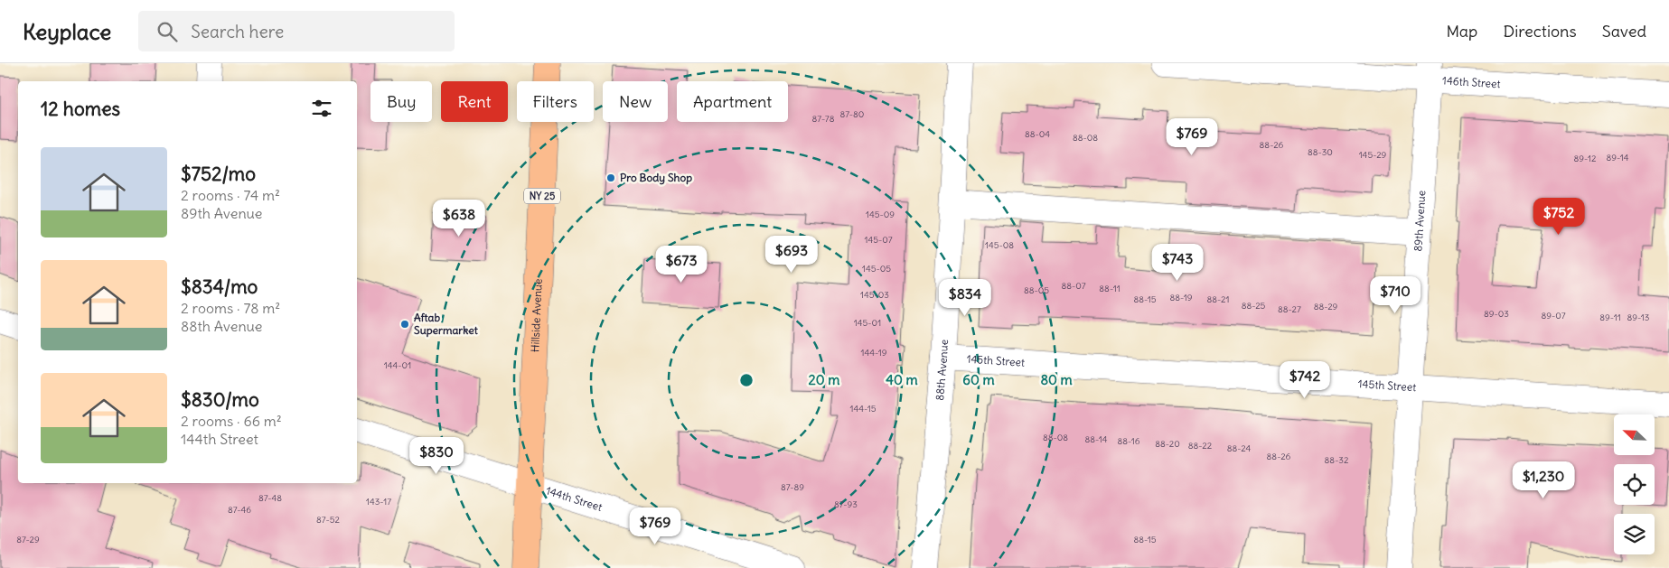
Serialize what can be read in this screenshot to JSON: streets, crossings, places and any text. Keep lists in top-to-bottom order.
{
  "streets": {
    "main road": ["NY 25", "Hillside Avenue"],
    "street": [
      "146th Street",
      "89th Avenue",
      "145th Street",
      "88th Avenue",
      "144th Street"
    ]
  },
  "crossings": [
    ["146th Street", "89th Avenue"],
    ["89th Avenue", "145th Street"],
    ["Hillside Avenue", "144th Street"],
    ["145th Street", "88th Avenue"]
  ],
  "places": ["Pro Body Shop", "Aftab Supermarket"],
  "house_numbers": [
    "87-80",
    "87-78",
    "88-04",
    "88-08",
    "88-26",
    "88-30",
    "145-29",
    "89-14",
    "89-12",
    "145-09",
    "145-07",
    "145-08",
    "145-05",
    "88-07",
    "88-11",
    "88-05",
    "145-03",
    "88-19",
    "88-15",
    "88-21",
    "88-25",
    "88-29",
    "88-27",
    "89-03",
    "89-07",
    "89-11",
    "89-13",
    "145-01",
    "144-19",
    "144-01",
    "144-15",
    "88-08",
    "88-14",
    "88-16",
    "88-20",
    "88-22",
    "88-24",
    "88-26",
    "88-32",
    "87-89",
    "87-48",
    "143-17",
    "87-93",
    "87-46",
    "87-52",
    "87-29",
    "88-15"
  ],
  "north": "top left",
  "page": {
    "header": "Keyplace",
    "search": "Search here",
    "nav": ["Map", "Directions", "Saved"],
    "chip": [
      "Buy",
      "Rent",
      "Filters",
      "New",
      "Apartment"
    ],
    "heading": "12 homes",
    "price": [
      "$769",
      "$752",
      "$638",
      "$693",
      "$743",
      "$673",
      "$710",
      "$834",
      "$742",
      "$830",
      "$1,230",
      "$769"
    ],
    "list": [
      {
        "name": "$752/mo",
        "note": "2 rooms · 74 m² · 89th Avenue"
      },
      {
        "name": "$834/mo",
        "note": "2 rooms · 78 m² · 88th Avenue"
      },
      {
        "name": "$830/mo",
        "note": "2 rooms · 66 m² · 144th Street"
      }
    ]
  },
  "rings": [
    "20 m",
    "40 m",
    "60 m",
    "80 m"
  ]
}
